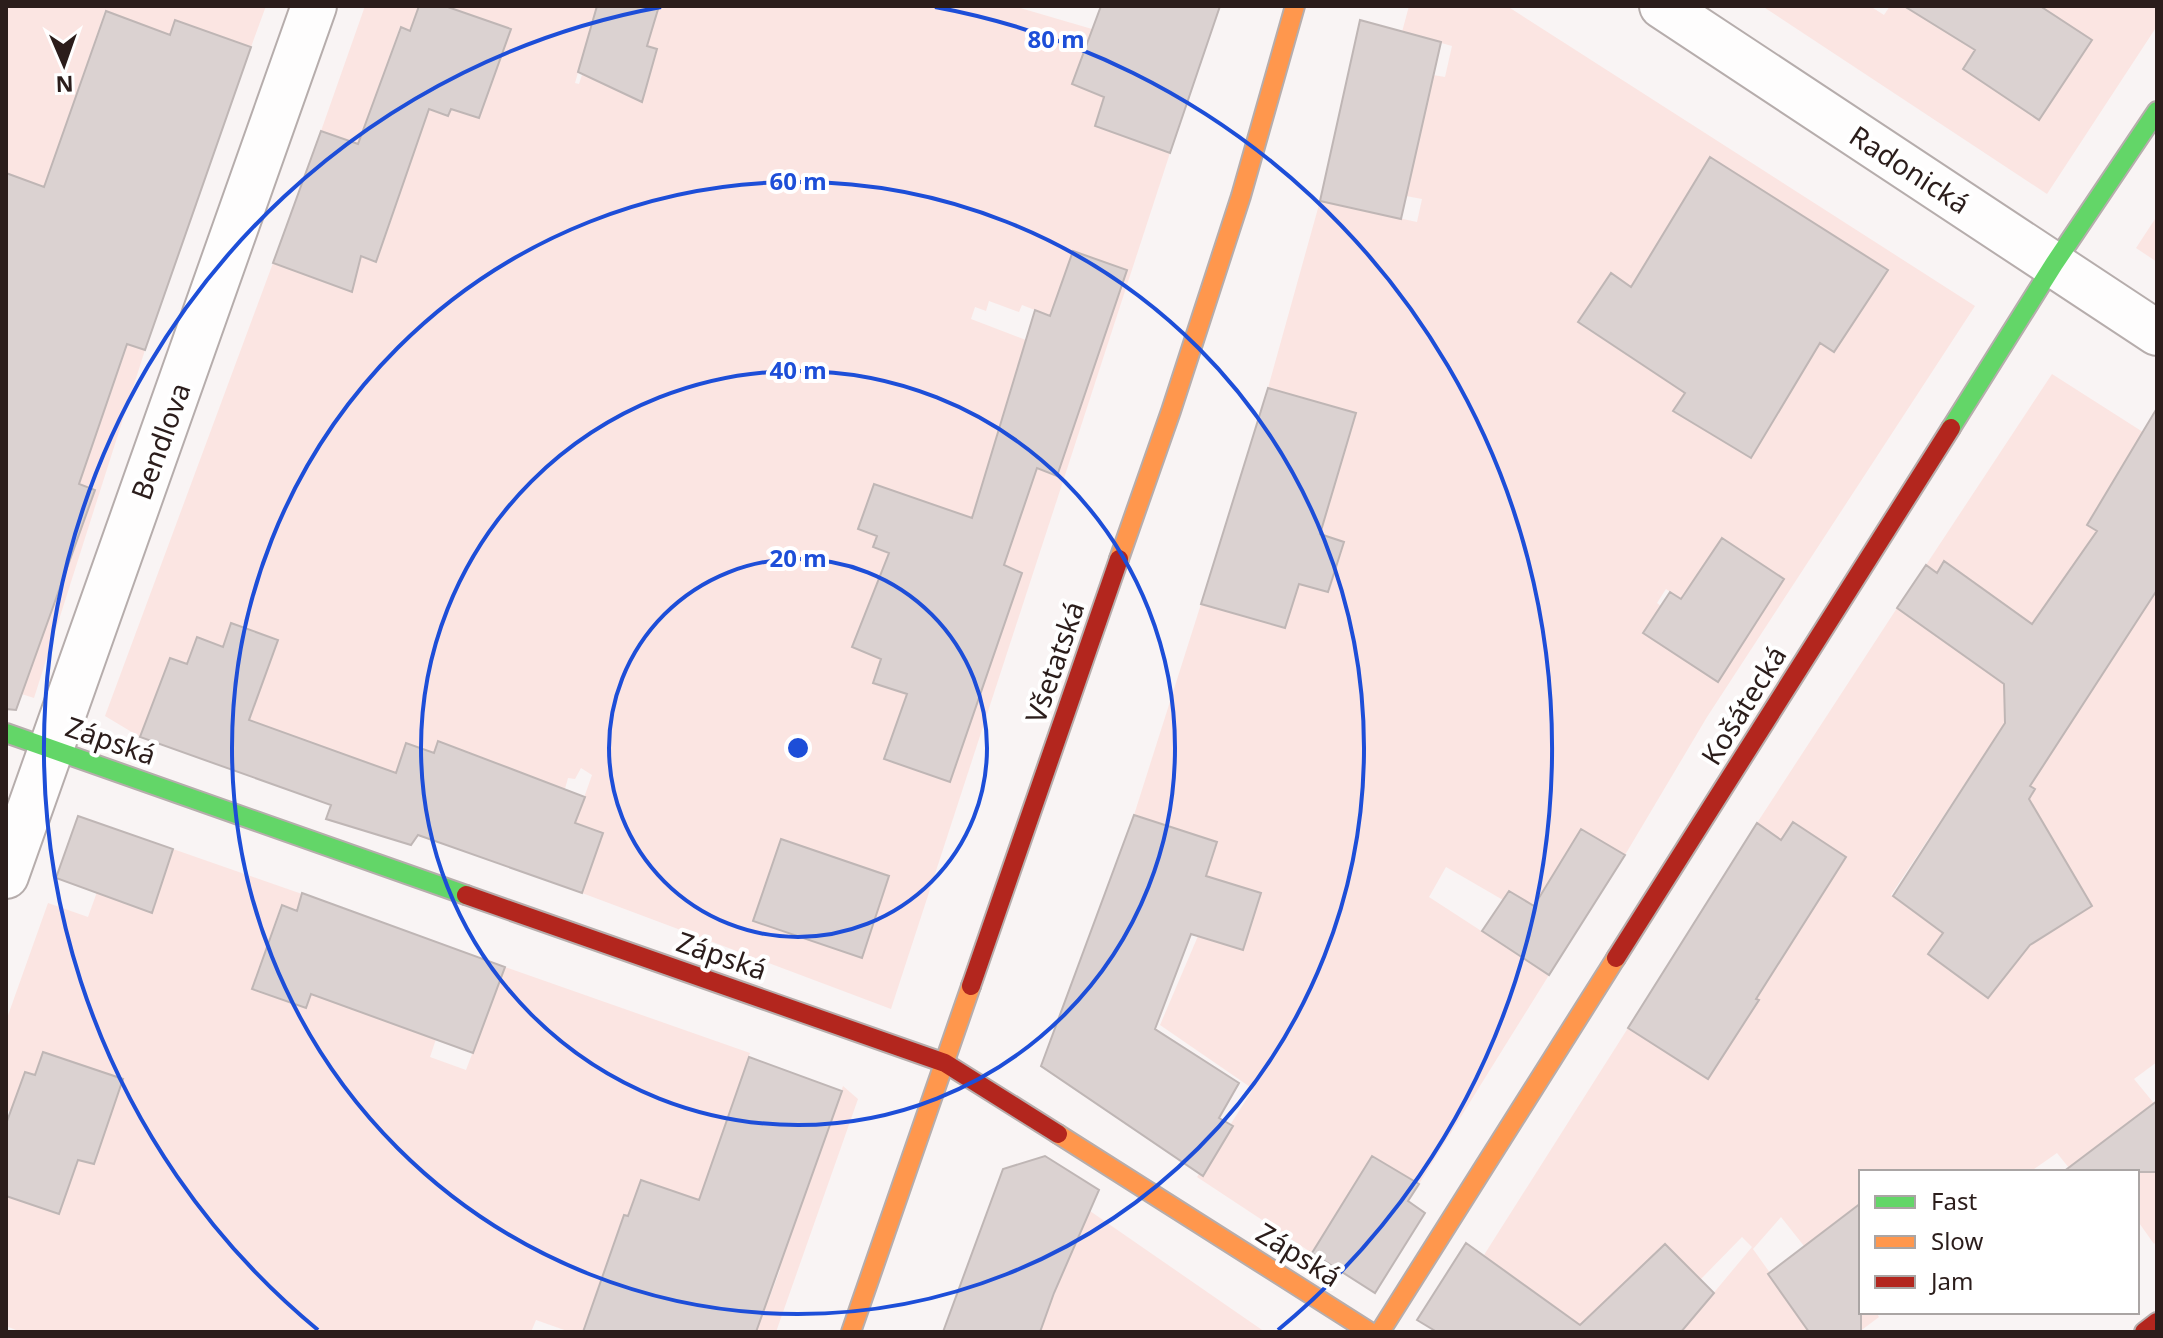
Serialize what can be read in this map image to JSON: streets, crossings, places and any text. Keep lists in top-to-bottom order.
{
  "streets": {
    "street": [
      "Radonická",
      "Bendlova",
      "Všetatská",
      "Košátecká",
      "Zápská"
    ]
  },
  "crossings": [
    ["Radonická", "Košátecká"],
    ["Bendlova", "Zápská"],
    ["Všetatská", "Zápská"]
  ],
  "legend": ["Fast", "Slow", "Jam"],
  "north": "bottom",
  "rings": [
    "80 m",
    "60 m",
    "40 m",
    "20 m"
  ]
}
